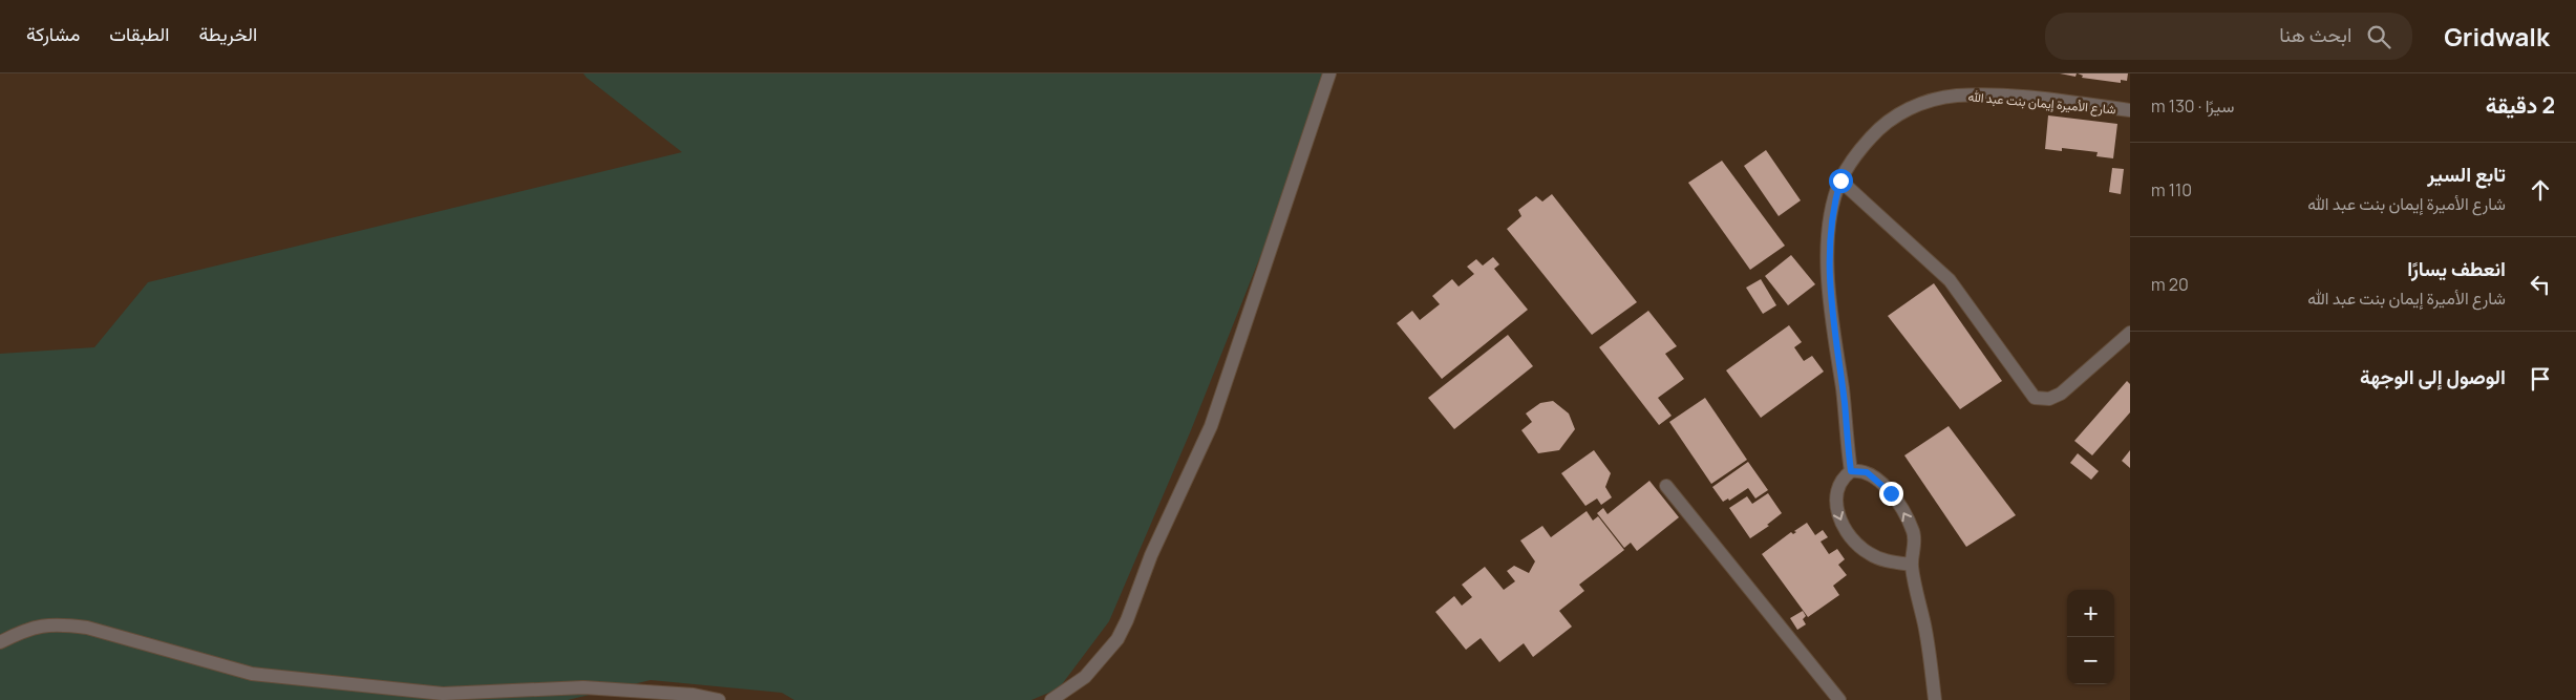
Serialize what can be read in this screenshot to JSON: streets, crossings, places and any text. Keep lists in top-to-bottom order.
{
  "streets": {
    "street": ["شارع الأميرة إيمان بنت عبد الله"]
  },
  "page": {
    "header": "Gridwalk",
    "search": "ابحث هنا",
    "nav": ["الخريطة", "الطبقات", "مشاركة"],
    "heading": ["2 دقيقة", "سيرًا · 130 m"],
    "list": [
      ["تابع السير", "شارع الأميرة إيمان بنت عبد الله", "110 m"],
      ["انعطف يسارًا", "شارع الأميرة إيمان بنت عبد الله", "20 m"],
      "الوصول إلى الوجهة"
    ],
    "map_buttons": ["+", "−"]
  }
}
